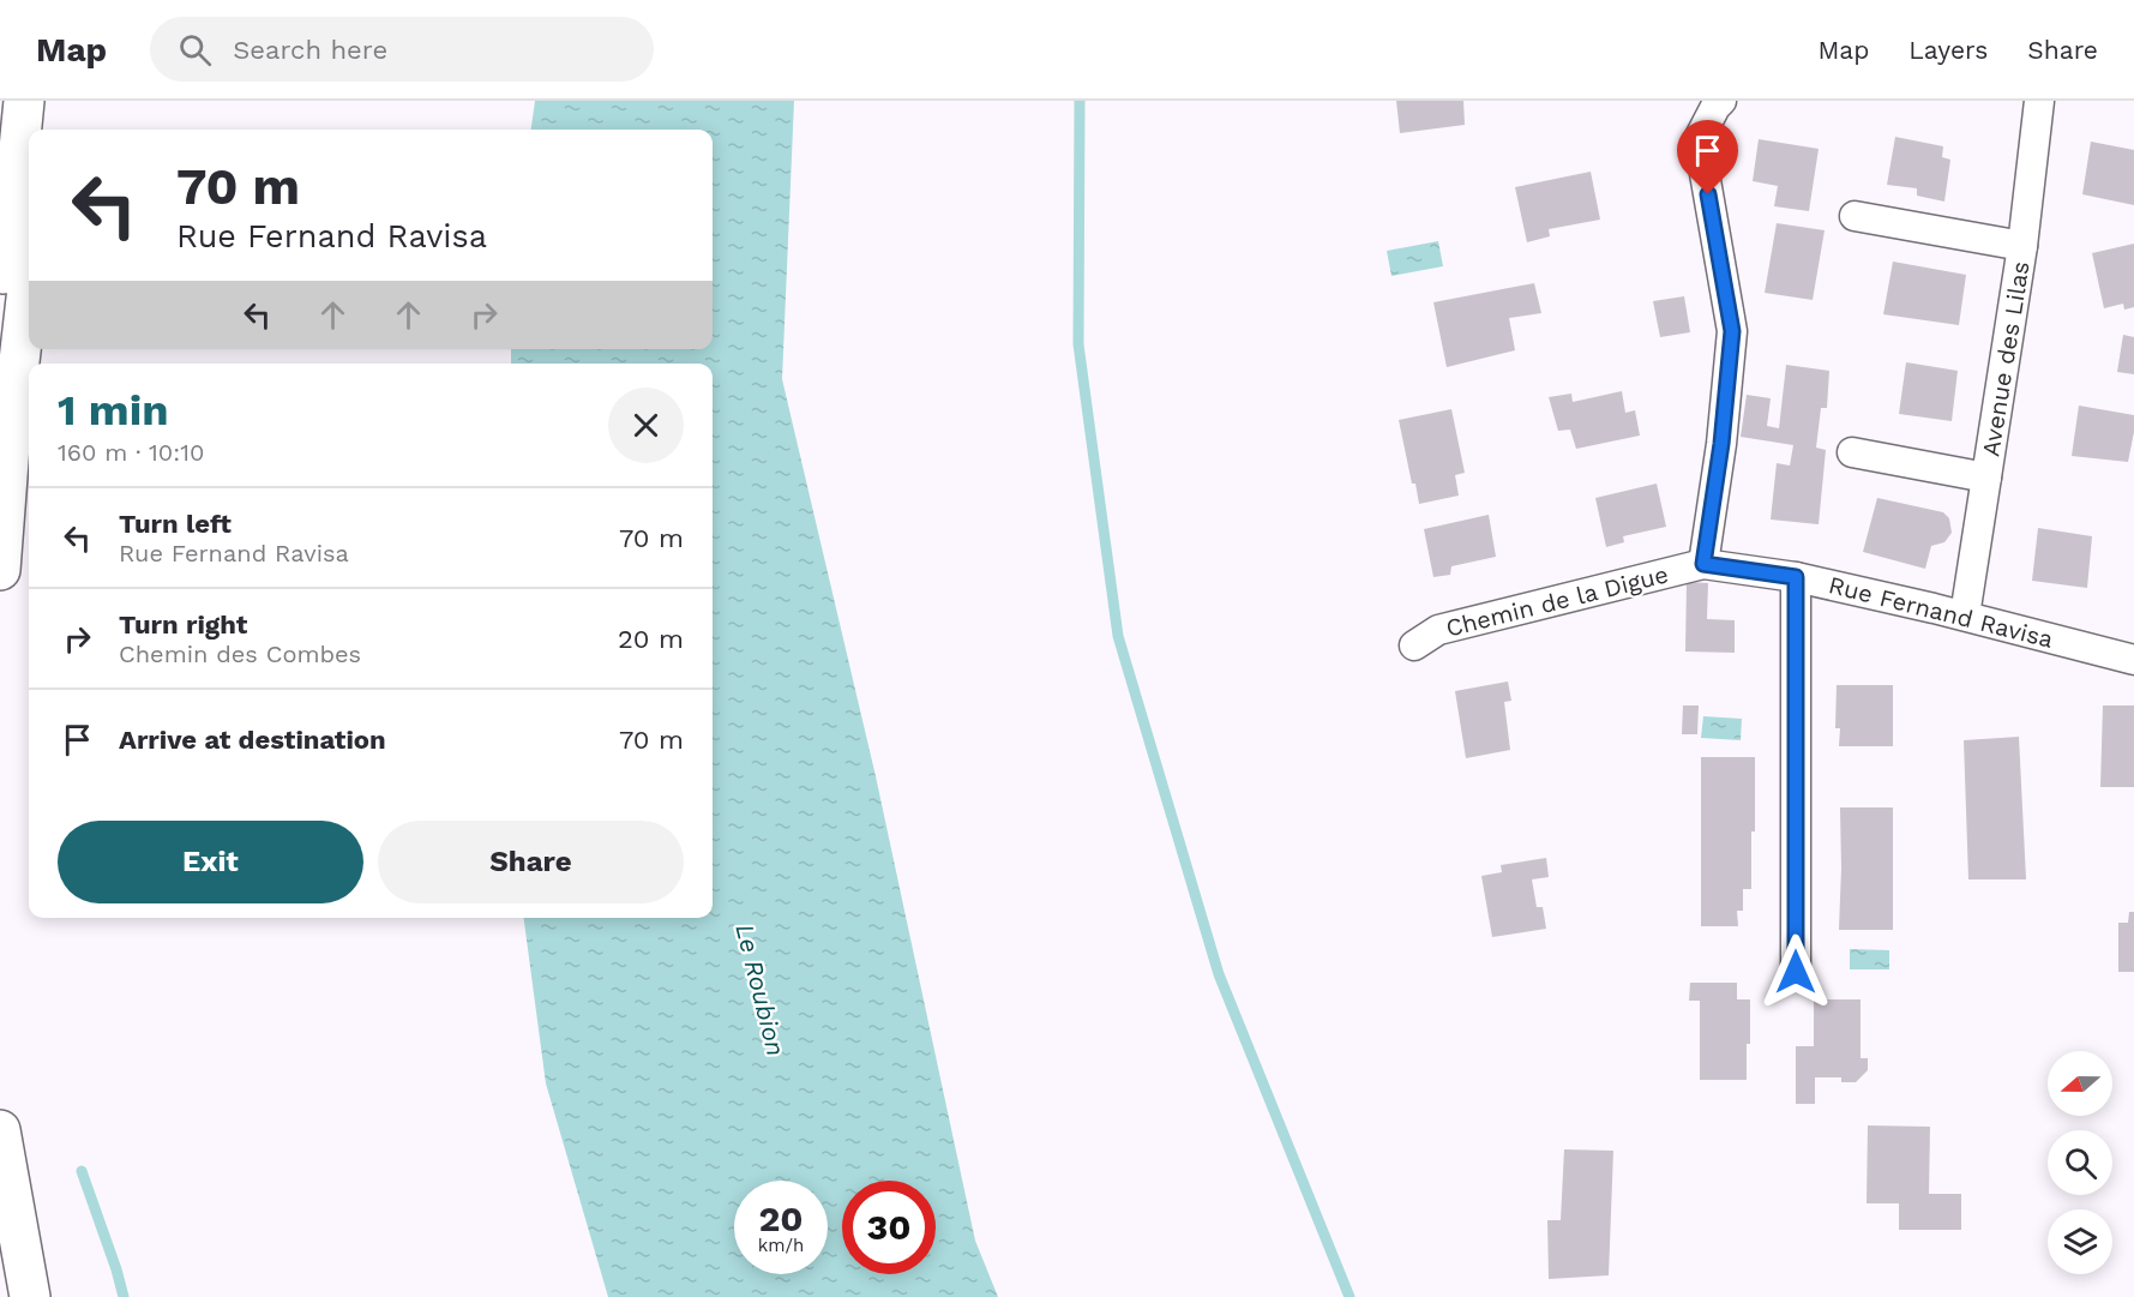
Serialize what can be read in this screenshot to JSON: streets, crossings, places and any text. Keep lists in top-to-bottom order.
{
  "streets": {
    "street": ["Avenue des Lilas", "Chemin de la Digue", "Rue Fernand Ravisa"]
  },
  "crossings": [
    ["Avenue des Lilas", "Rue Fernand Ravisa"],
    ["Chemin de la Digue", "Rue Fernand Ravisa"]
  ],
  "water": ["Le Roubion"],
  "north": "left",
  "page": {
    "header": "Map",
    "search": "Search here",
    "nav": ["Map", "Layers", "Share"],
    "turn": ["70 m", "Rue Fernand Ravisa"],
    "heading": ["1 min", "160 m · 10:10"],
    "list": [
      {
        "name": "Turn left",
        "note": "Rue Fernand Ravisa",
        "value": "70 m"
      },
      {
        "name": "Turn right",
        "note": "Chemin des Combes",
        "value": "20 m"
      },
      {
        "name": "Arrive at destination",
        "value": "70 m"
      }
    ],
    "buttons": ["Exit", "Share"],
    "speed": "20 km/h",
    "limit": "30"
  }
}
